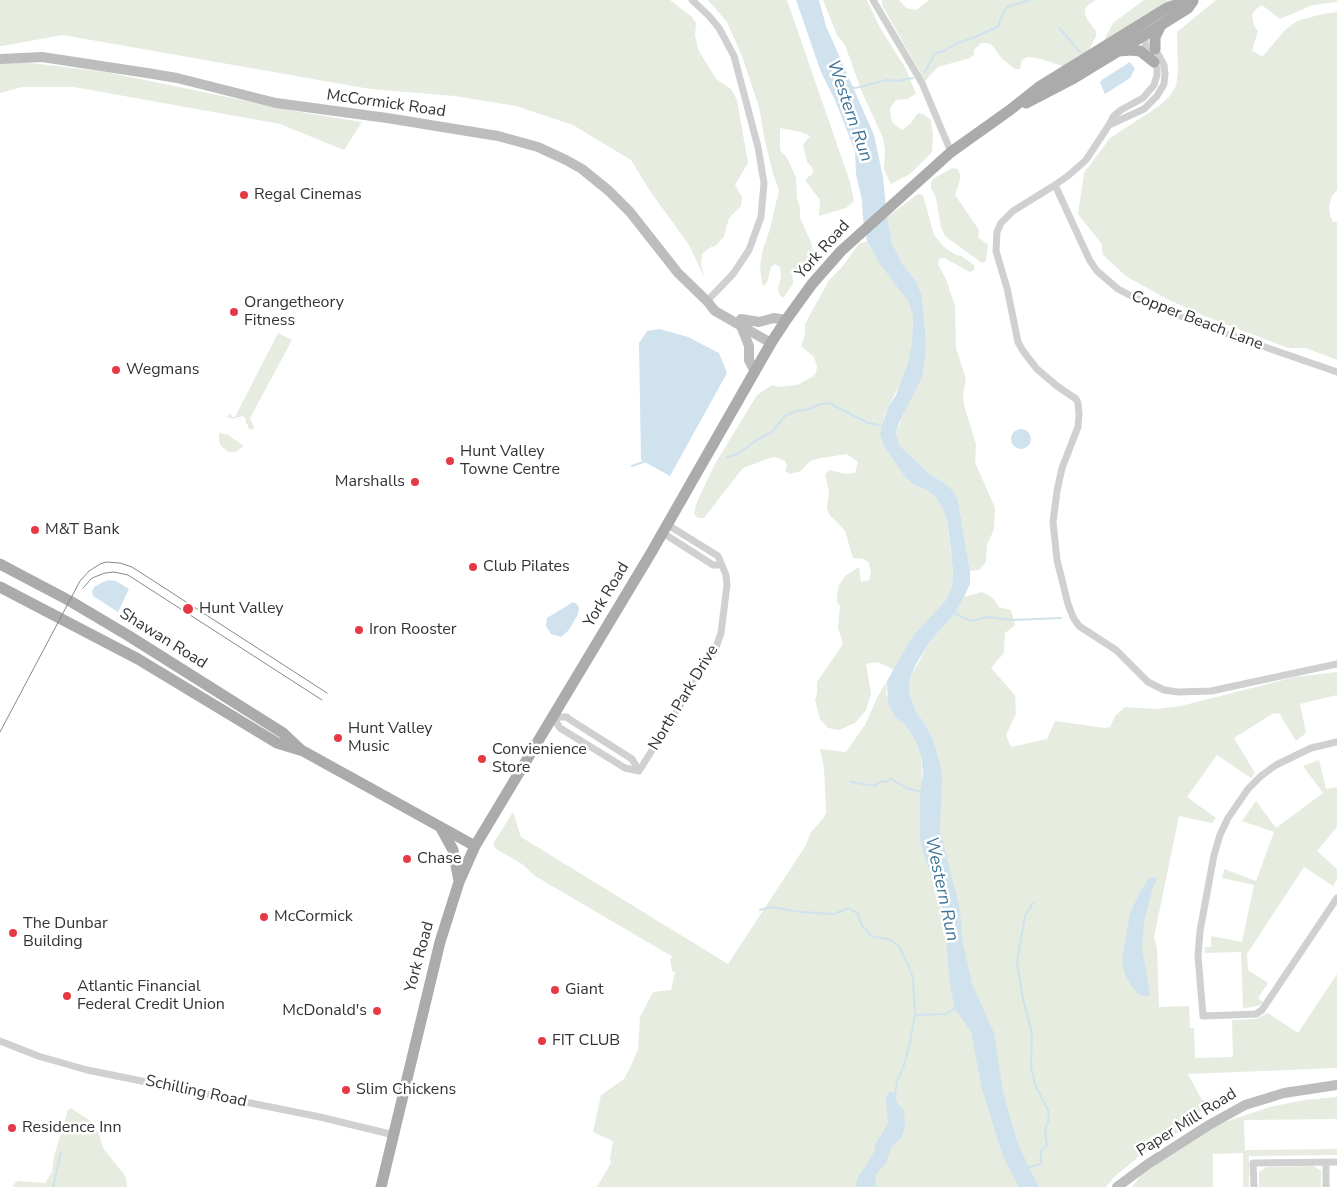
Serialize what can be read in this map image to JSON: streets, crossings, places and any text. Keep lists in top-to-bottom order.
{
  "streets": {
    "main road": [
      "McCormick Road",
      "York Road",
      "Shawan Road",
      "Paper Mill Road"
    ],
    "street": ["Copper Beach Lane", "North Park Drive", "Schilling Road"]
  },
  "crossings": [
    ["McCormick Road", "York Road"],
    ["York Road", "Shawan Road"],
    ["York Road", "North Park Drive"],
    ["York Road", "Schilling Road"]
  ],
  "water": ["Western Run"],
  "places": [
    "Regal Cinemas",
    "Orangetheory Fitness",
    "Wegmans",
    "Hunt Valley Towne Centre",
    "Marshalls",
    "M&T Bank",
    "Club Pilates",
    "Hunt Valley",
    "Iron Rooster",
    "Hunt Valley Music",
    "Convienience Store",
    "Chase",
    "McCormick",
    "The Dunbar Building",
    "Giant",
    "Atlantic Financial Federal Credit Union",
    "McDonald's",
    "FIT CLUB",
    "Slim Chickens",
    "Residence Inn"
  ]
}
